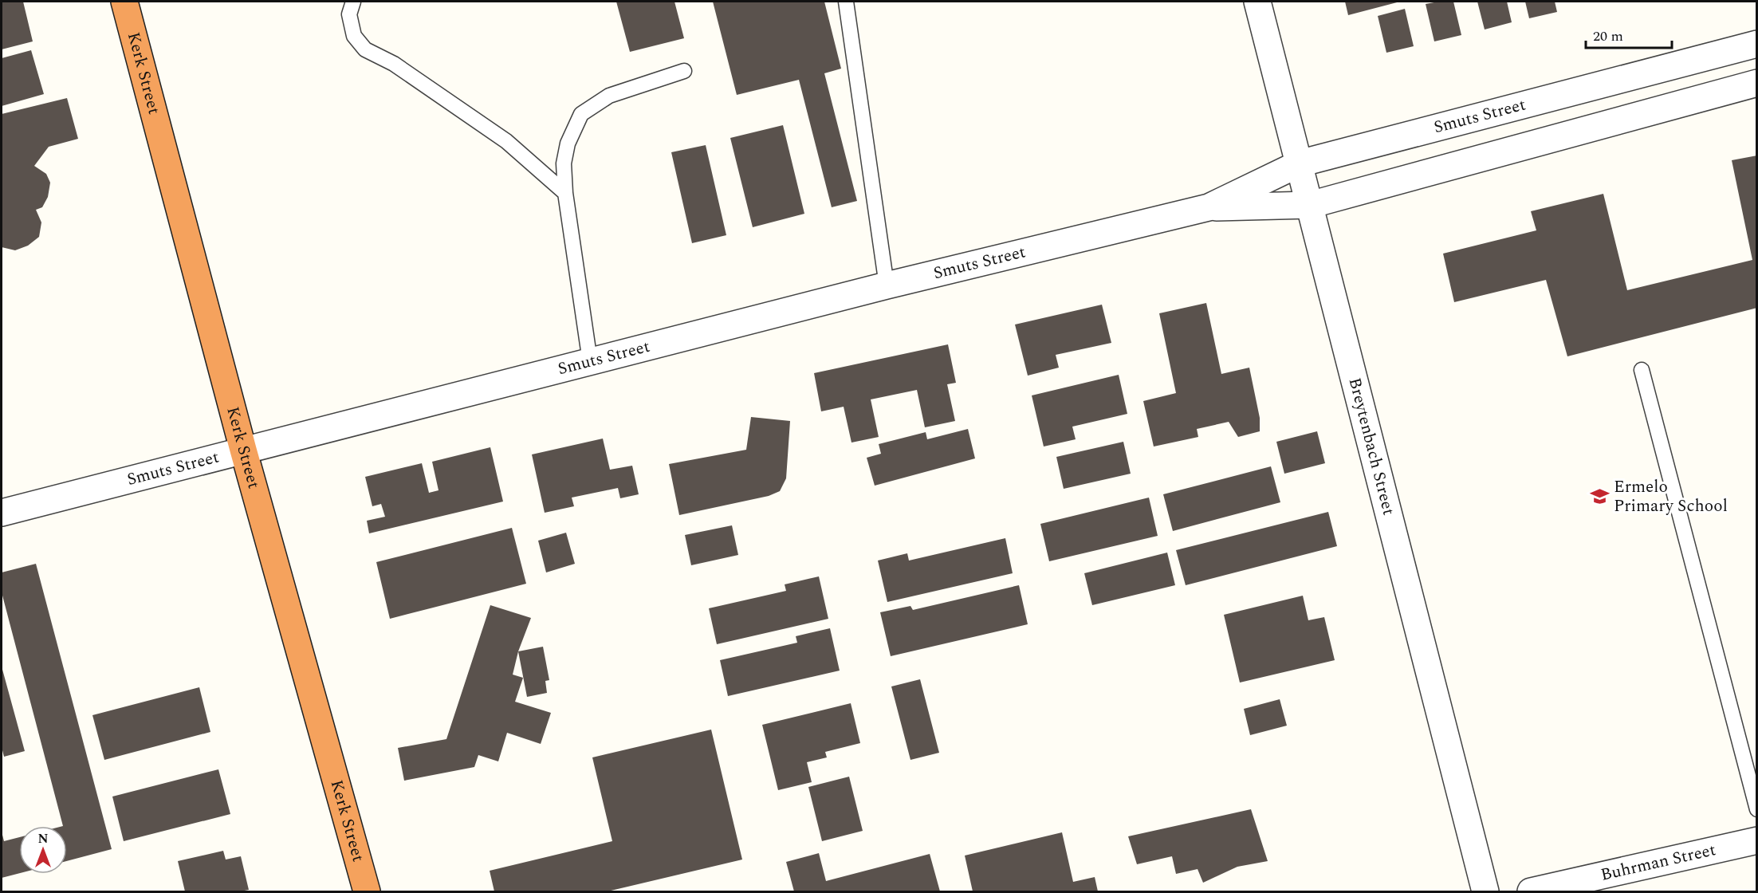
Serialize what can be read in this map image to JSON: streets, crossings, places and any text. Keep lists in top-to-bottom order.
{
  "streets": {
    "highway": ["Kerk Street"],
    "street": ["Smuts Street", "Breytenbach Street", "Buhrman Street"]
  },
  "crossings": [
    ["Kerk Street", "Smuts Street"],
    ["Smuts Street", "Breytenbach Street"]
  ],
  "places": {
    "school or university": ["Ermelo Primary School"]
  },
  "scale_bar": "20 m",
  "north": "top"
}
